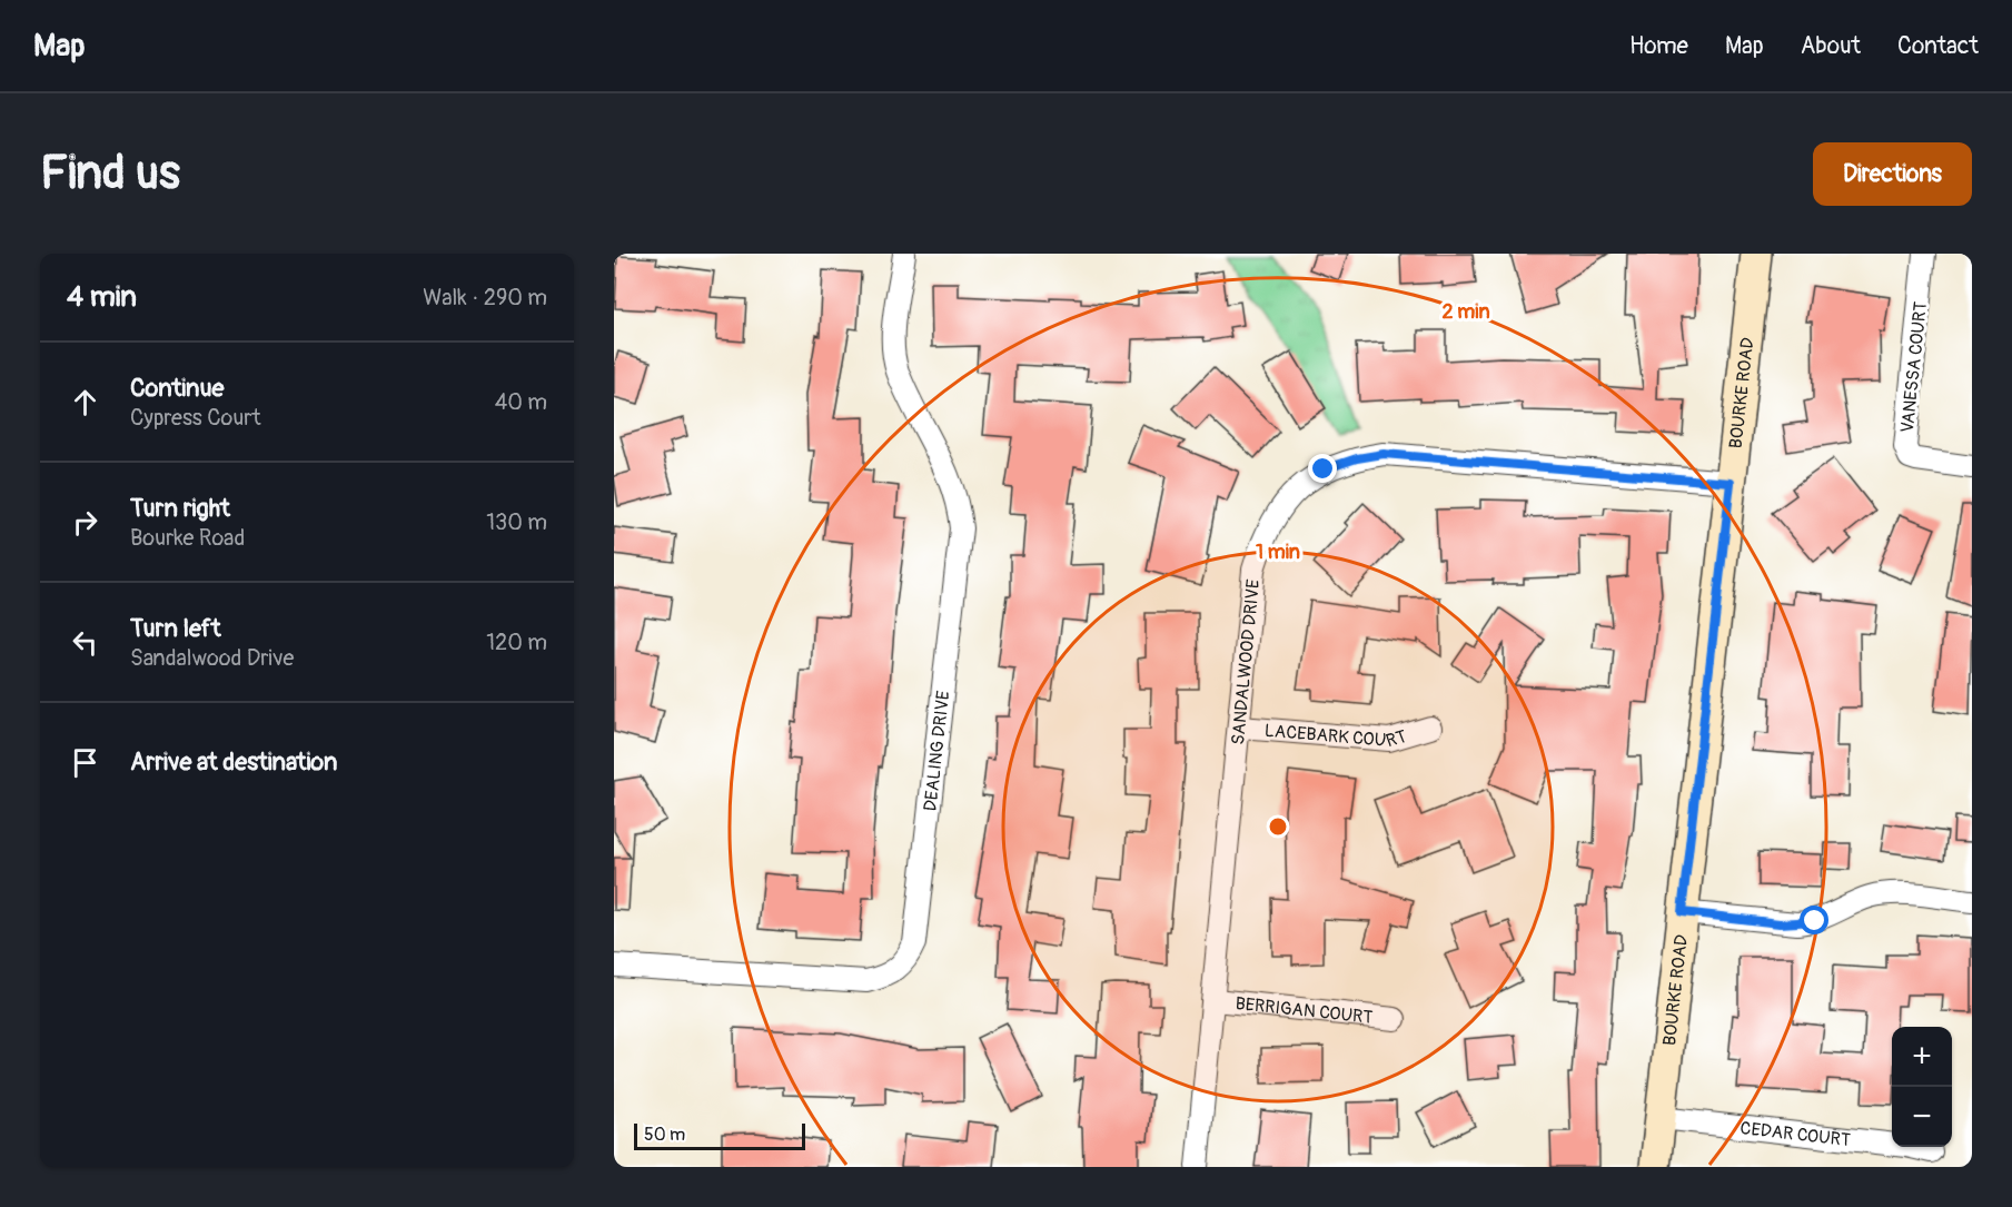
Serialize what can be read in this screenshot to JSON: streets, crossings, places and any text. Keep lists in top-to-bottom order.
{
  "streets": {
    "main road": ["BOURKE ROAD"],
    "street": [
      "VANESSA COURT",
      "SANDALWOOD DRIVE",
      "LACEBARK COURT",
      "DEALING DRIVE",
      "BERRIGAN COURT",
      "CEDAR COURT"
    ]
  },
  "crossings": [
    ["BOURKE ROAD", "SANDALWOOD DRIVE"],
    ["BOURKE ROAD", "CEDAR COURT"],
    ["SANDALWOOD DRIVE", "LACEBARK COURT"],
    ["SANDALWOOD DRIVE", "BERRIGAN COURT"]
  ],
  "scale_bar": "50 m",
  "page": {
    "header": "Map",
    "nav": [
      "Home",
      "Map",
      "About",
      "Contact"
    ],
    "buttons": "Directions",
    "title": "Find us",
    "heading": ["4 min", "Walk · 290 m"],
    "list": [
      ["Continue", "Cypress Court", "40 m"],
      ["Turn right", "Bourke Road", "130 m"],
      ["Turn left", "Sandalwood Drive", "120 m"],
      "Arrive at destination"
    ],
    "map_buttons": ["+", "−"],
    "scale": "50 m"
  },
  "rings": ["2 min", "1 min"]
}
